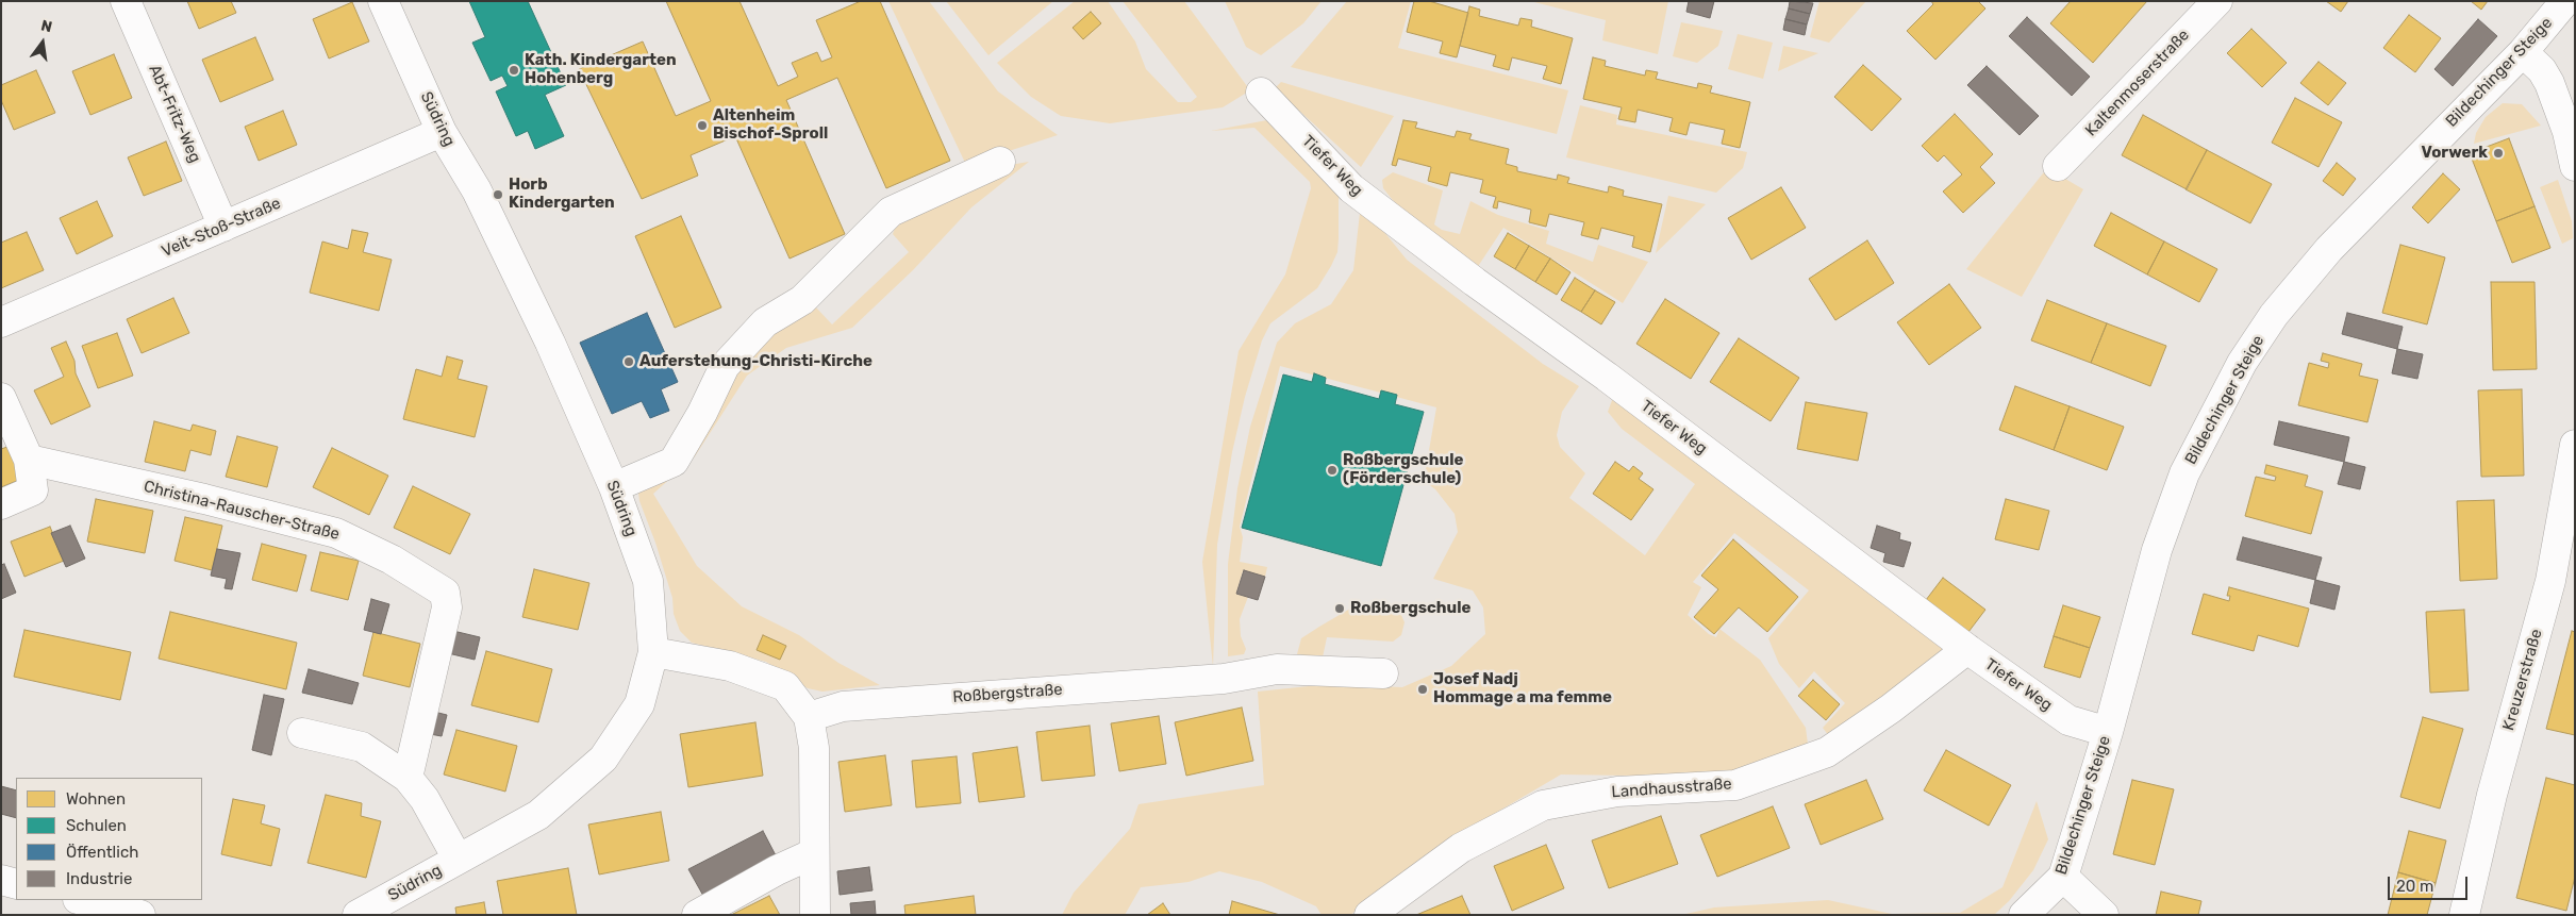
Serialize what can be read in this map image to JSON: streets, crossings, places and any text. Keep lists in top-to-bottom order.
{
  "streets": {
    "street": [
      "Bildechinger Steige",
      "Kaltenmoserstraße",
      "Abt-Fritz-Weg",
      "Südring",
      "Tiefer Weg",
      "Veit-Stoß-Straße",
      "Christina-Rauscher-Straße",
      "Kreuzerstraße",
      "Roßbergstraße",
      "Landhausstraße"
    ]
  },
  "crossings": [
    ["Bildechinger Steige", "Tiefer Weg"],
    ["Abt-Fritz-Weg", "Veit-Stoß-Straße"],
    ["Südring", "Veit-Stoß-Straße"],
    ["Tiefer Weg", "Landhausstraße"]
  ],
  "places": [
    "Kath. Kindergarten Hohenberg",
    "Altenheim Bischof-Sproll",
    "Vorwerk",
    "Horb Kindergarten",
    "Auferstehung-Christi-Kirche",
    "Roßbergschule (Förderschule)",
    "Roßbergschule",
    "Josef Nadj Hommage a ma femme"
  ],
  "legend": [
    "Wohnen",
    "Schulen",
    "Öffentlich",
    "Industrie"
  ],
  "scale_bar": "20 m",
  "north": "top"
}
